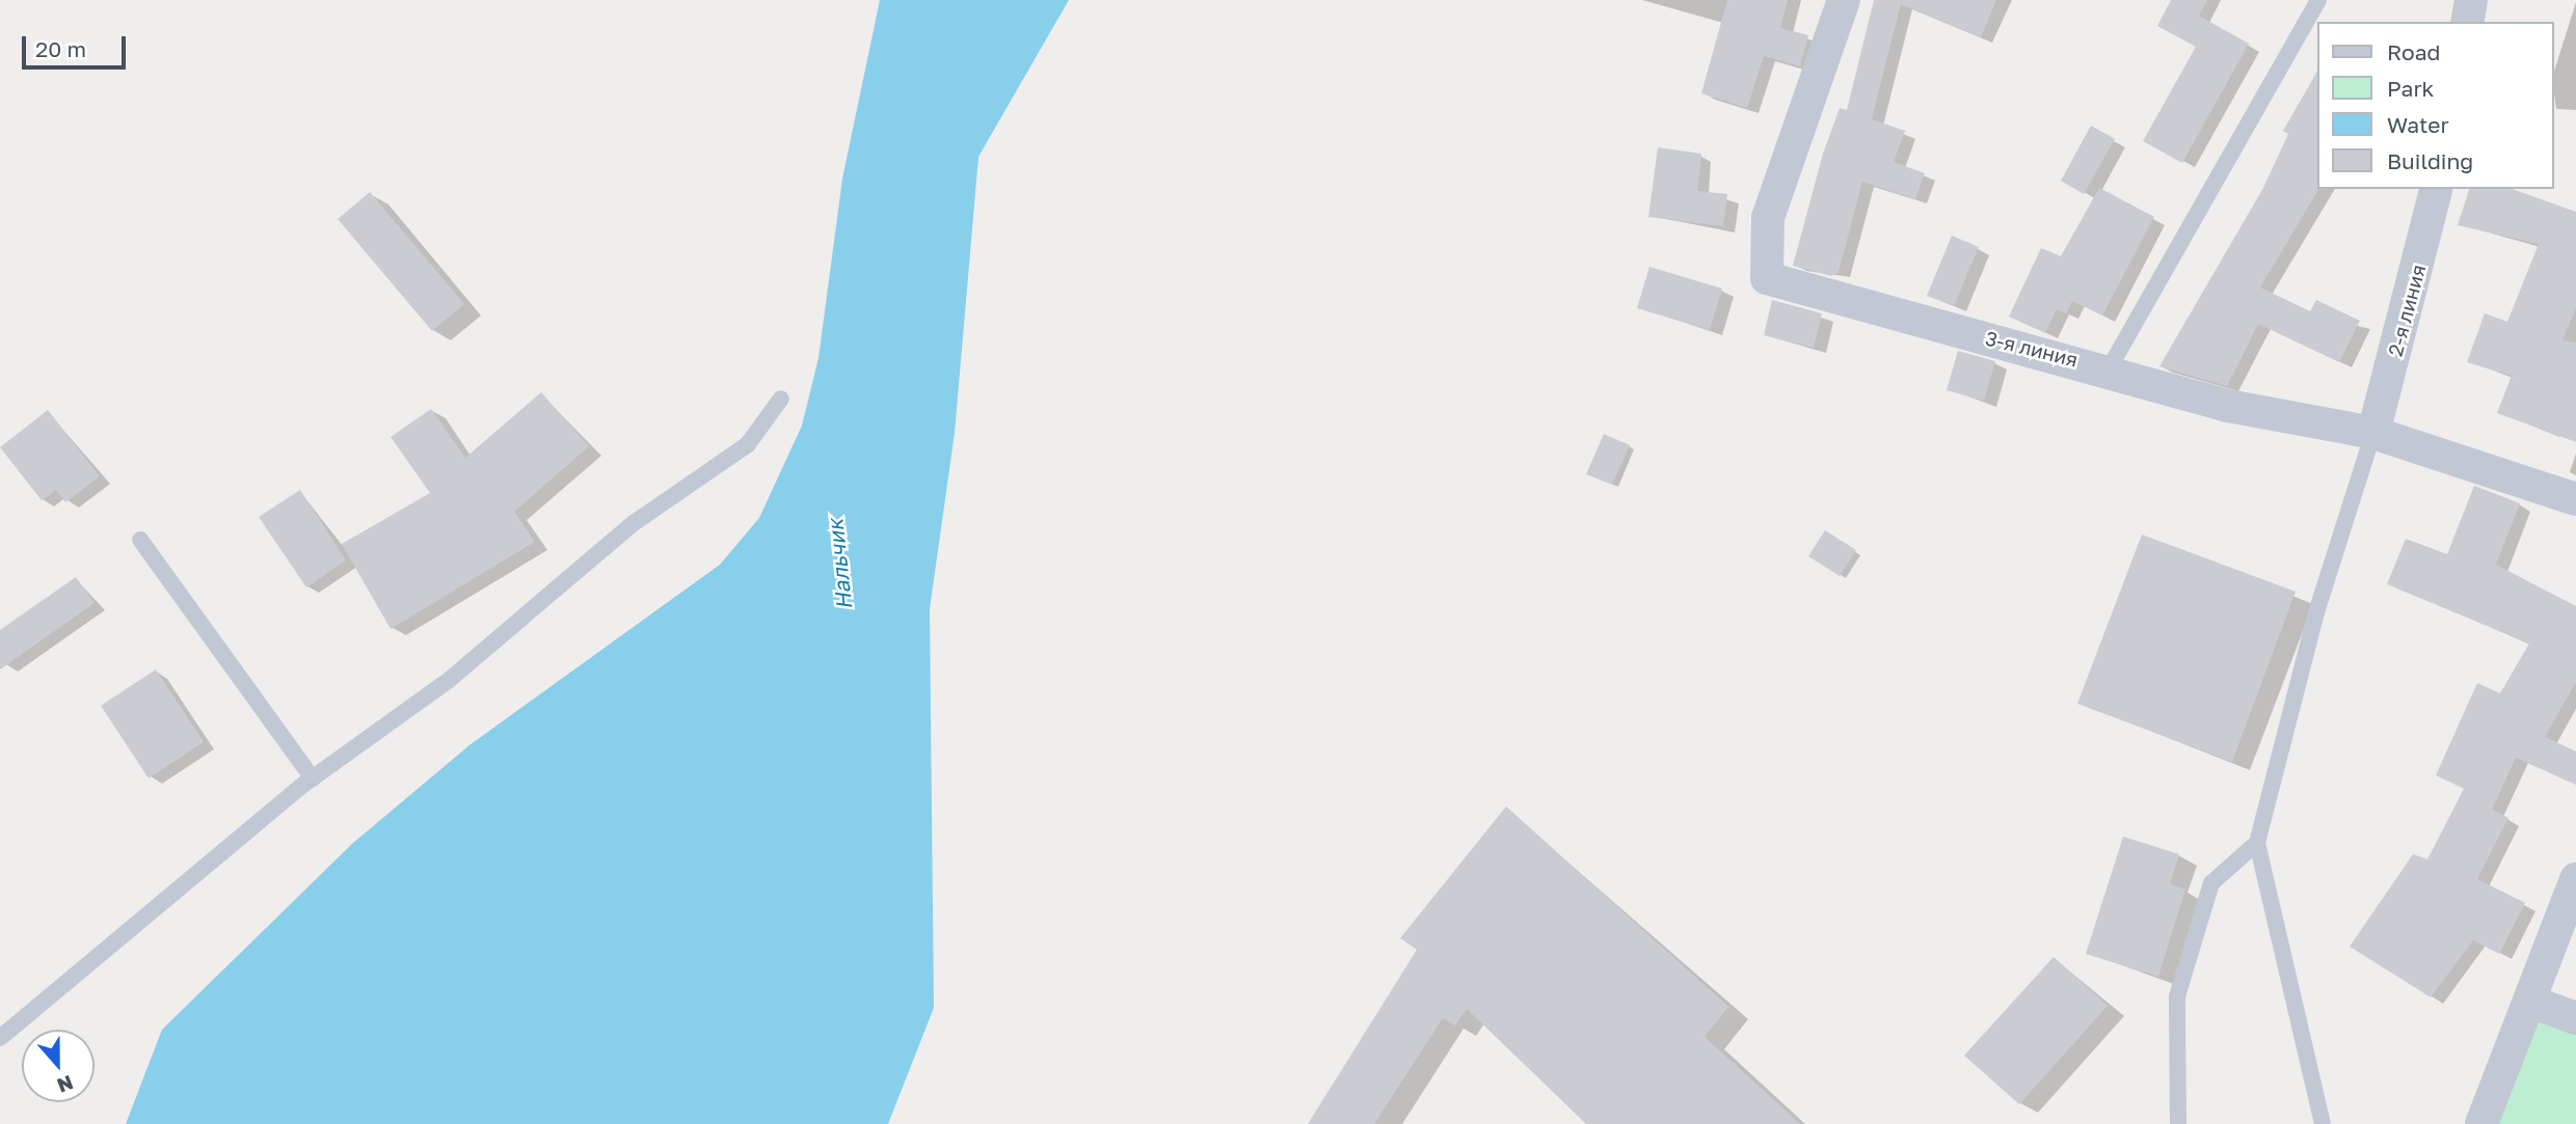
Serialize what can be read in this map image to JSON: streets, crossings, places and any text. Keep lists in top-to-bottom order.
{
  "streets": {
    "street": ["2-я линия", "3-я линия"]
  },
  "crossings": [
    ["2-я линия", "3-я линия"]
  ],
  "water": ["Нальчик"],
  "legend": [
    "Road",
    "Park",
    "Water",
    "Building"
  ],
  "scale_bar": "20 m",
  "north": "bottom"
}
